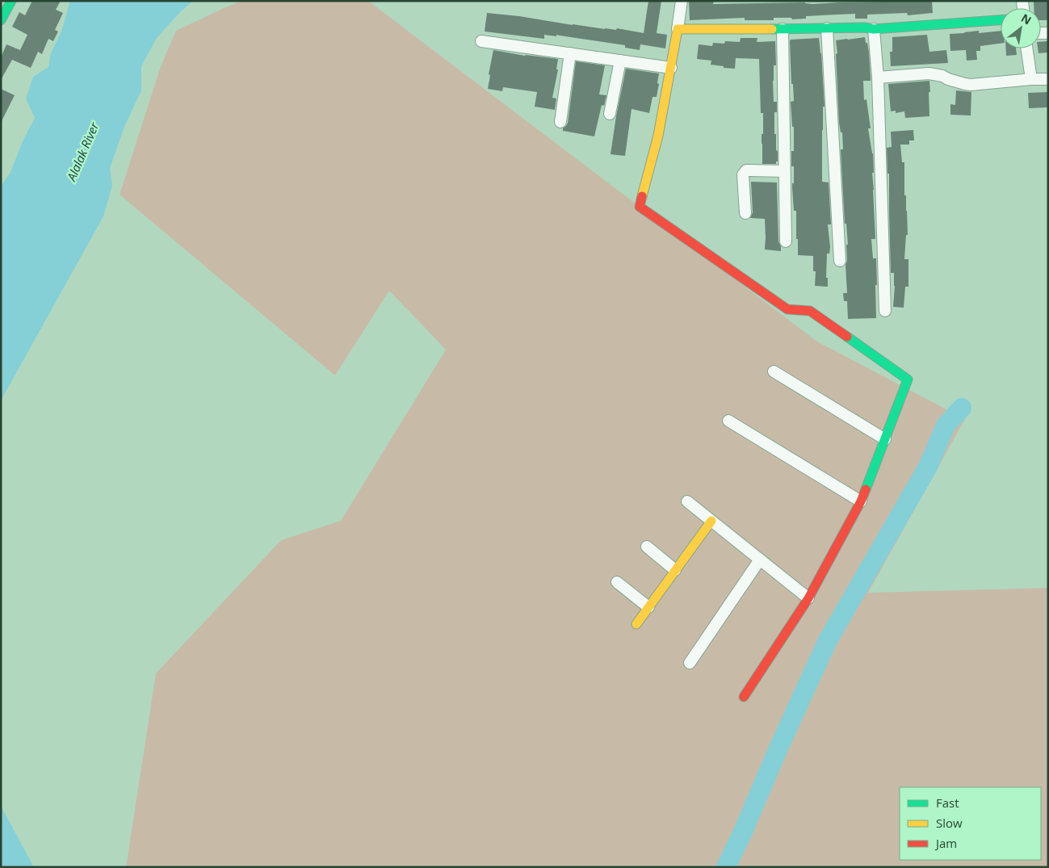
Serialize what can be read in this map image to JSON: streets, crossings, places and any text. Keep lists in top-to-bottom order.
{
  "water": ["Alalak River"],
  "legend": ["Fast", "Slow", "Jam"],
  "north": "top right"
}
